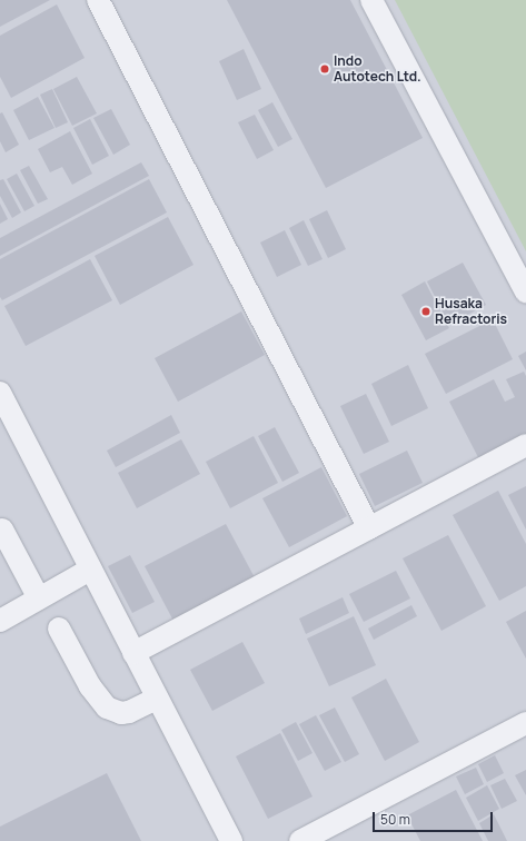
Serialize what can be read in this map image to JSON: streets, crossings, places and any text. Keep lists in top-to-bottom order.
{
  "places": ["Indo Autotech Ltd.", "Husaka Refractoris"],
  "scale_bar": "50 m"
}
